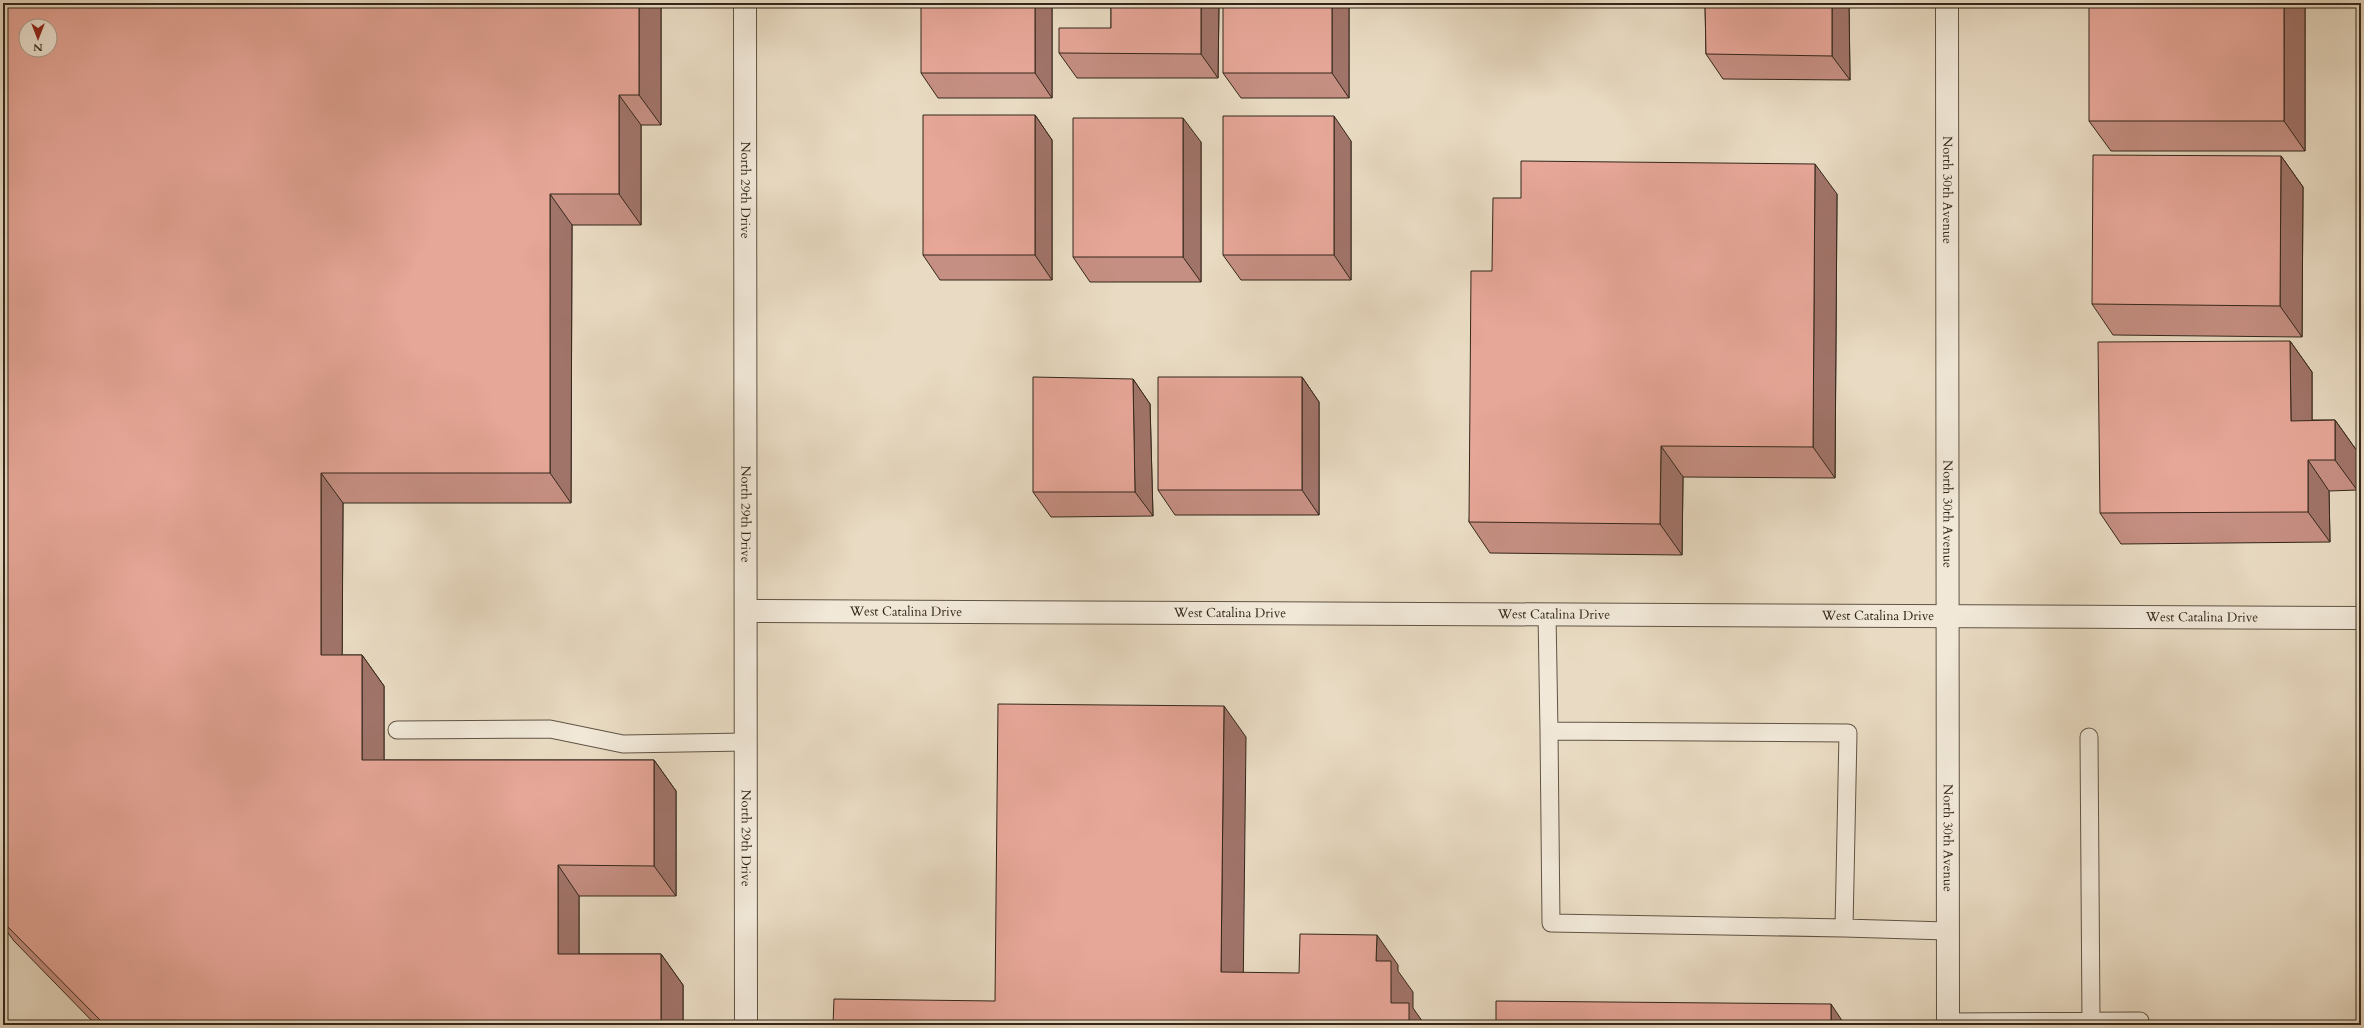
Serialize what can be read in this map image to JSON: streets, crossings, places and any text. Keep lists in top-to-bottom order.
{
  "streets": {
    "street": ["North 29th Drive", "North 30th Avenue", "West Catalina Drive"]
  },
  "crossings": [
    ["North 29th Drive", "West Catalina Drive"],
    ["North 30th Avenue", "West Catalina Drive"]
  ],
  "north": "bottom"
}
